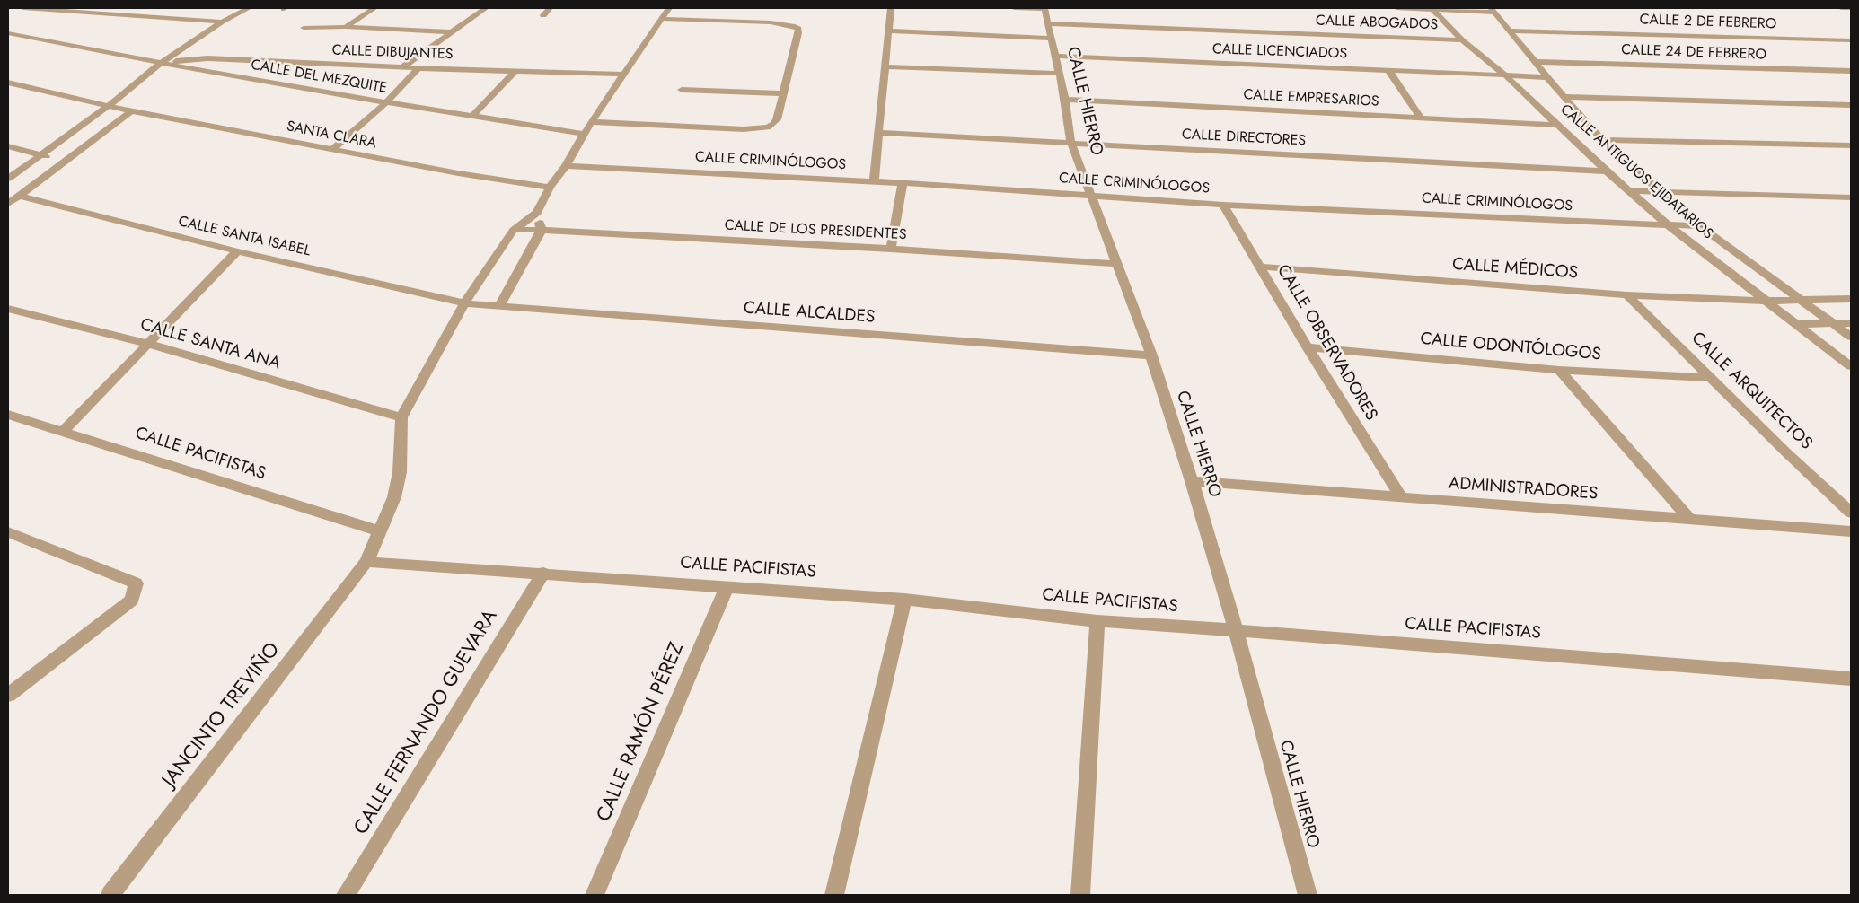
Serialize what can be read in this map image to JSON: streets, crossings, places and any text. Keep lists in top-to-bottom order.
{
  "streets": {
    "street": [
      "CALLE 2 DE FEBRERO",
      "CALLE ABOGADOS",
      "CALLE LICENCIADOS",
      "CALLE DIBUJANTES",
      "CALLE 24 DE FEBRERO",
      "CALLE DEL MEZQUITE",
      "CALLE EMPRESARIOS",
      "CALLE HIERRO",
      "SANTA CLARA",
      "CALLE DIRECTORES",
      "CALLE CRIMINÓLOGOS",
      "CALLE ANTIGUOS EJIDATARIOS",
      "CALLE DE LOS PRESIDENTES",
      "CALLE SANTA ISABEL",
      "CALLE MÉDICOS",
      "CALLE ALCALDES",
      "CALLE OBSERVADORES",
      "CALLE SANTA ANA",
      "CALLE ODONTÓLOGOS",
      "CALLE ARQUITECTOS",
      "CALLE PACIFISTAS",
      "ADMINISTRADORES",
      "JANCINTO TREVIÑO",
      "CALLE FERNANDO GUEVARA",
      "CALLE RAMÓN PÉREZ"
    ]
  },
  "crossings": [
    ["CALLE 2 DE FEBRERO", "CALLE ANTIGUOS EJIDATARIOS"],
    ["CALLE ABOGADOS", "CALLE HIERRO"],
    ["CALLE ABOGADOS", "CALLE ANTIGUOS EJIDATARIOS"],
    ["CALLE LICENCIADOS", "CALLE HIERRO"],
    ["CALLE LICENCIADOS", "CALLE ANTIGUOS EJIDATARIOS"],
    ["CALLE DIBUJANTES", "CALLE DEL MEZQUITE"],
    ["CALLE 24 DE FEBRERO", "CALLE ANTIGUOS EJIDATARIOS"],
    ["CALLE EMPRESARIOS", "CALLE HIERRO"],
    ["CALLE EMPRESARIOS", "CALLE ANTIGUOS EJIDATARIOS"],
    ["CALLE HIERRO", "CALLE DIRECTORES"],
    ["CALLE HIERRO", "CALLE CRIMINÓLOGOS"],
    ["CALLE HIERRO", "CALLE DE LOS PRESIDENTES"],
    ["CALLE HIERRO", "CALLE ALCALDES"],
    ["CALLE HIERRO", "CALLE PACIFISTAS"],
    ["CALLE HIERRO", "ADMINISTRADORES"],
    ["CALLE DIRECTORES", "CALLE ANTIGUOS EJIDATARIOS"],
    ["CALLE CRIMINÓLOGOS", "CALLE ANTIGUOS EJIDATARIOS"],
    ["CALLE CRIMINÓLOGOS", "CALLE OBSERVADORES"],
    ["CALLE ANTIGUOS EJIDATARIOS", "CALLE MÉDICOS"],
    ["CALLE SANTA ISABEL", "CALLE ALCALDES"],
    ["CALLE MÉDICOS", "CALLE OBSERVADORES"],
    ["CALLE MÉDICOS", "CALLE ARQUITECTOS"],
    ["CALLE OBSERVADORES", "CALLE ODONTÓLOGOS"],
    ["CALLE OBSERVADORES", "ADMINISTRADORES"],
    ["CALLE SANTA ANA", "JANCINTO TREVIÑO"],
    ["CALLE ODONTÓLOGOS", "CALLE ARQUITECTOS"],
    ["CALLE PACIFISTAS", "JANCINTO TREVIÑO"],
    ["CALLE PACIFISTAS", "CALLE FERNANDO GUEVARA"],
    ["CALLE PACIFISTAS", "CALLE RAMÓN PÉREZ"]
  ]
}
